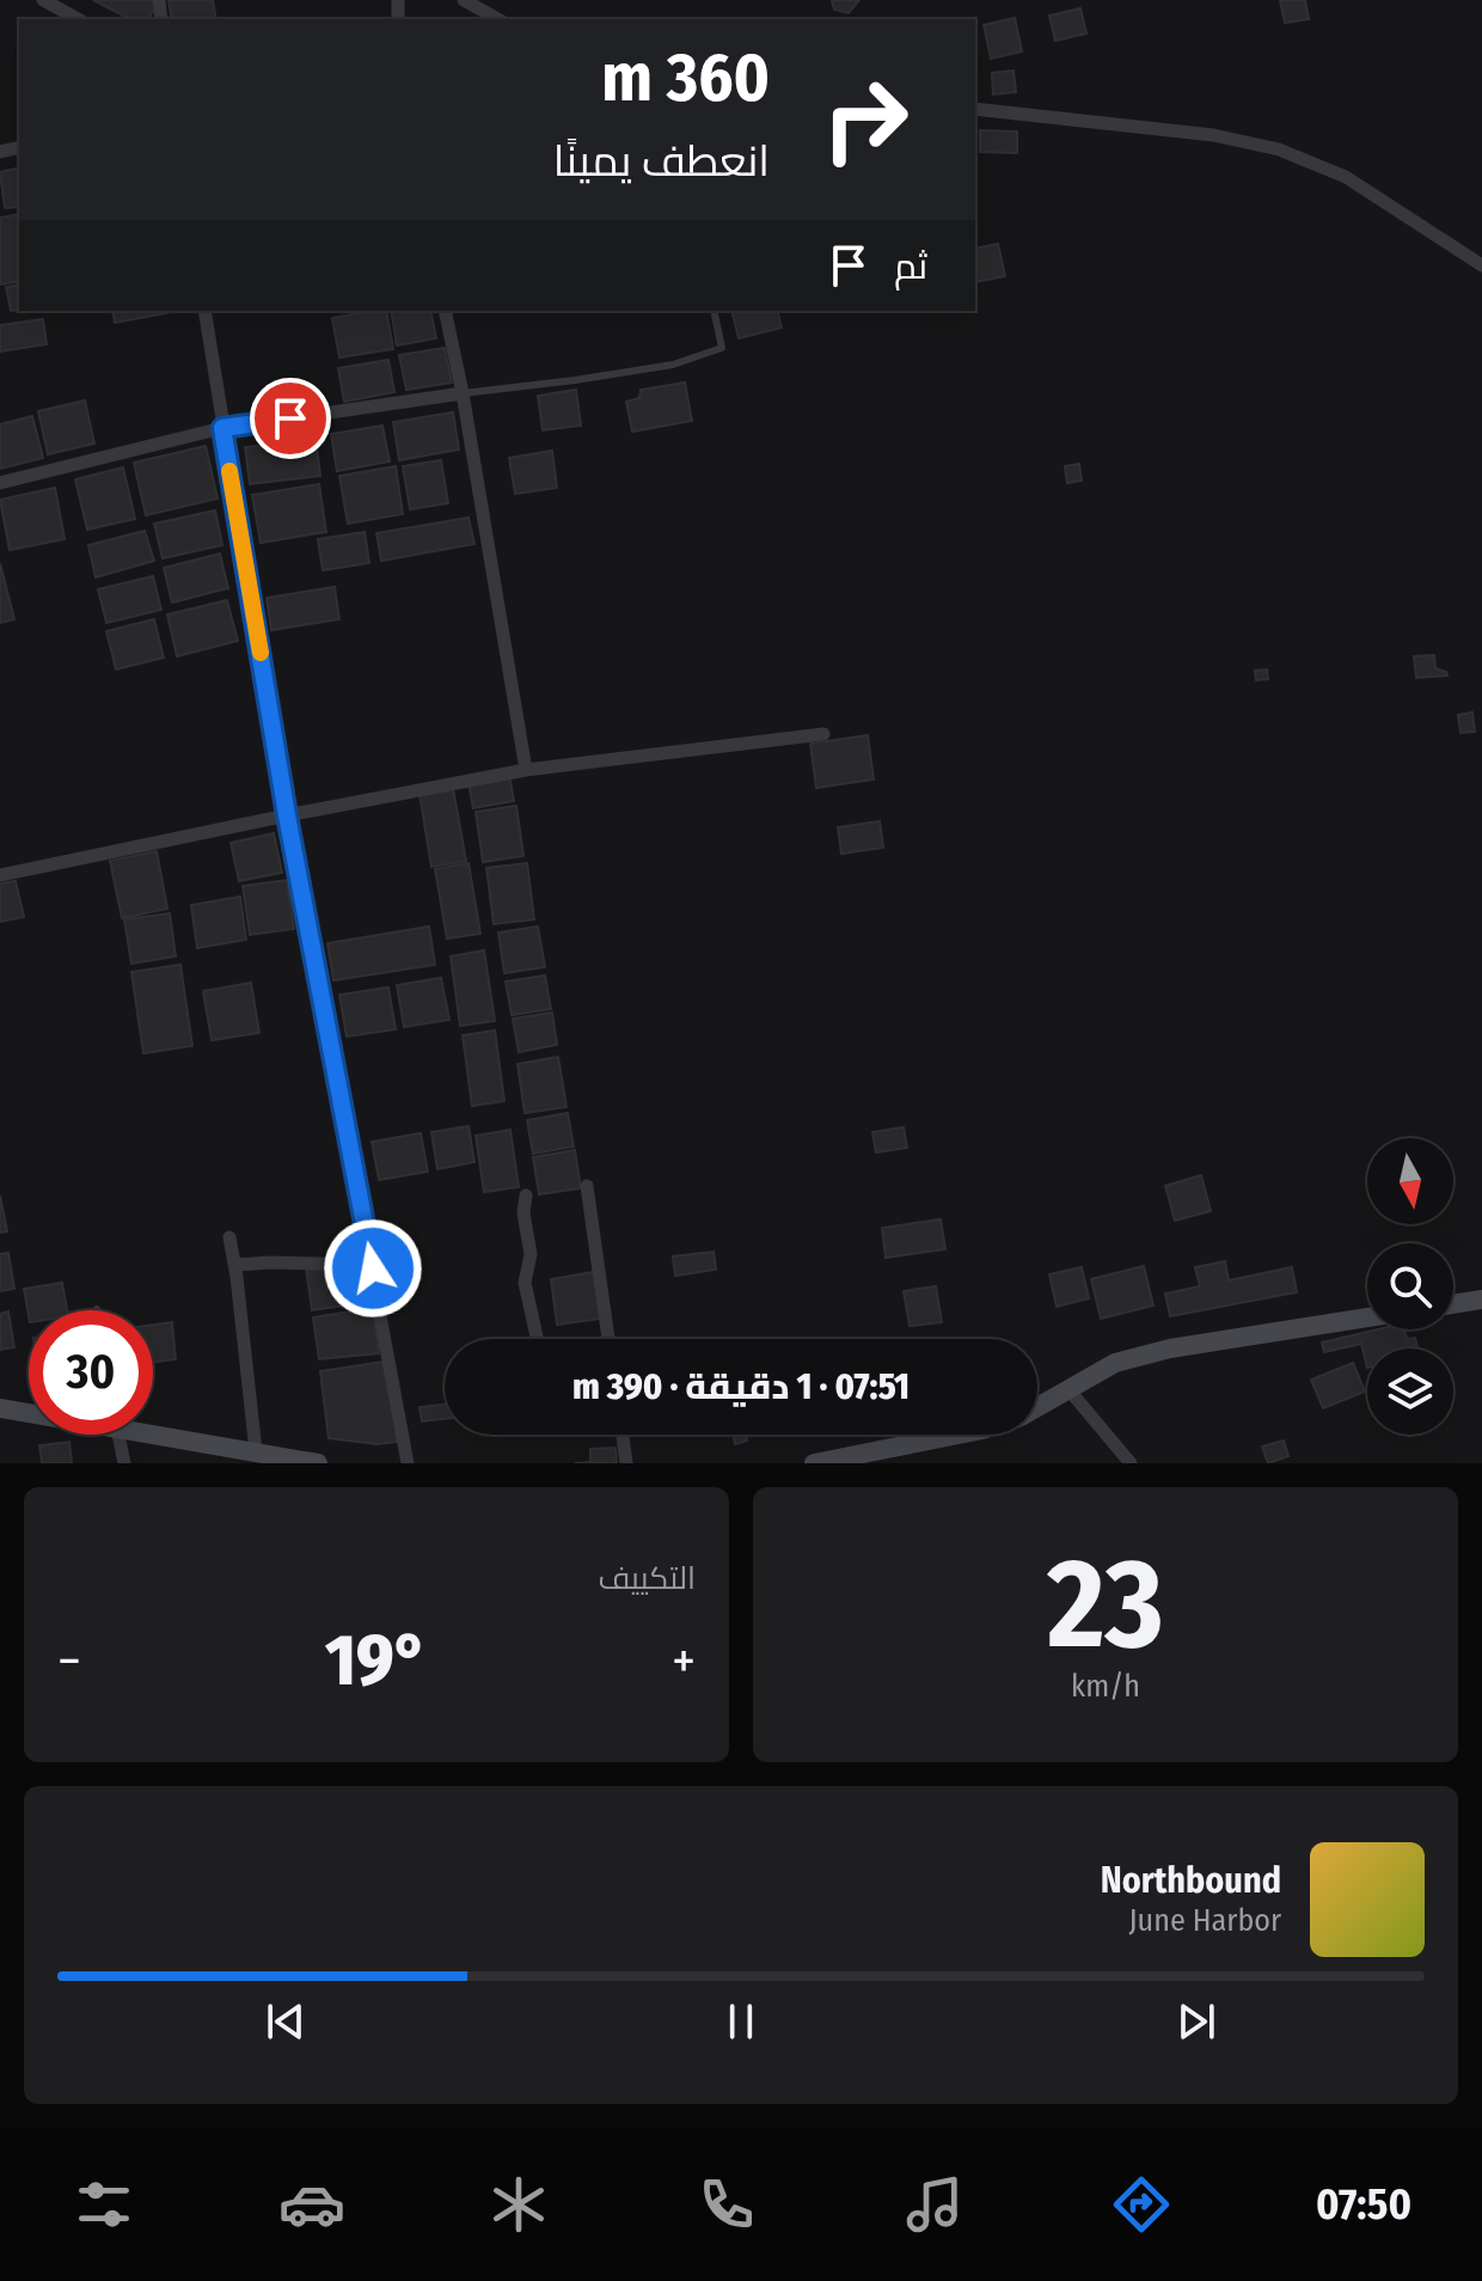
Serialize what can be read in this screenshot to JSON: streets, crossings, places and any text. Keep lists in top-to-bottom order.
{
  "north": "bottom",
  "page": {
    "turn": ["360 m", "انعطف يمينًا"],
    "then": "ثم",
    "limit": "30",
    "trip": "07:51 · 1 دقيقة · 390 m",
    "tile": [
      ["23", "km/h"],
      "التكييف"
    ],
    "heat": ["−", "19°", "+"],
    "song": ["Northbound", "June Harbor"],
    "tabs": "07:50"
  }
}
